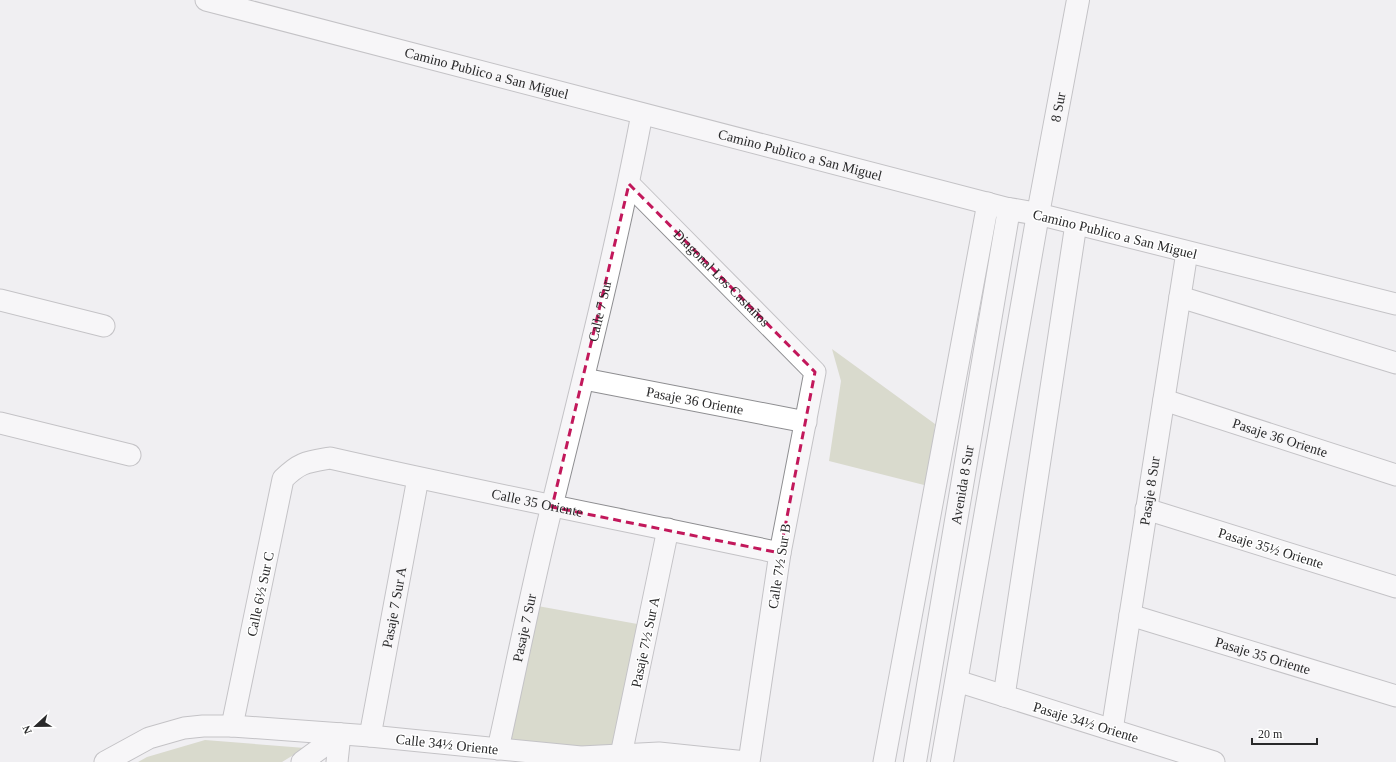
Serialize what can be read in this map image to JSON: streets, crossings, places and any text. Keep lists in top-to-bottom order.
{
  "streets": {
    "street": [
      "Camino Publico a San Miguel",
      "8 Sur",
      "Diagonal Los Castaños",
      "Calle 7 Sur",
      "Pasaje 36 Oriente",
      "Avenida 8 Sur",
      "Pasaje 8 Sur",
      "Calle 35 Oriente",
      "Pasaje 35½ Oriente",
      "Calle 7½ Sur B",
      "Calle 6½ Sur C",
      "Pasaje 7 Sur A",
      "Pasaje 7 Sur",
      "Pasaje 7½ Sur A",
      "Pasaje 35 Oriente",
      "Pasaje 34½ Oriente",
      "Calle 34½ Oriente"
    ]
  },
  "crossings": [
    ["Camino Publico a San Miguel", "8 Sur"],
    ["Camino Publico a San Miguel", "Calle 7 Sur"],
    ["Camino Publico a San Miguel", "Avenida 8 Sur"],
    ["Camino Publico a San Miguel", "Pasaje 8 Sur"],
    ["8 Sur", "Avenida 8 Sur"],
    ["Diagonal Los Castaños", "Calle 7 Sur"],
    ["Diagonal Los Castaños", "Calle 7½ Sur B"],
    ["Calle 7 Sur", "Pasaje 36 Oriente"],
    ["Calle 7 Sur", "Calle 35 Oriente"],
    ["Calle 7 Sur", "Pasaje 7 Sur"],
    ["Pasaje 36 Oriente", "Pasaje 8 Sur"],
    ["Pasaje 36 Oriente", "Calle 7½ Sur B"],
    ["Avenida 8 Sur", "Pasaje 34½ Oriente"],
    ["Pasaje 8 Sur", "Pasaje 35½ Oriente"],
    ["Pasaje 8 Sur", "Pasaje 35 Oriente"],
    ["Pasaje 8 Sur", "Pasaje 34½ Oriente"],
    ["Calle 35 Oriente", "Calle 7½ Sur B"],
    ["Calle 35 Oriente", "Calle 6½ Sur C"],
    ["Calle 35 Oriente", "Pasaje 7 Sur A"],
    ["Calle 35 Oriente", "Pasaje 7 Sur"],
    ["Calle 35 Oriente", "Pasaje 7½ Sur A"],
    ["Calle 7½ Sur B", "Calle 34½ Oriente"],
    ["Calle 6½ Sur C", "Calle 34½ Oriente"],
    ["Pasaje 7 Sur A", "Calle 34½ Oriente"],
    ["Pasaje 7 Sur", "Calle 34½ Oriente"],
    ["Pasaje 7½ Sur A", "Calle 34½ Oriente"]
  ],
  "scale_bar": "20 m",
  "north": "left"
}
